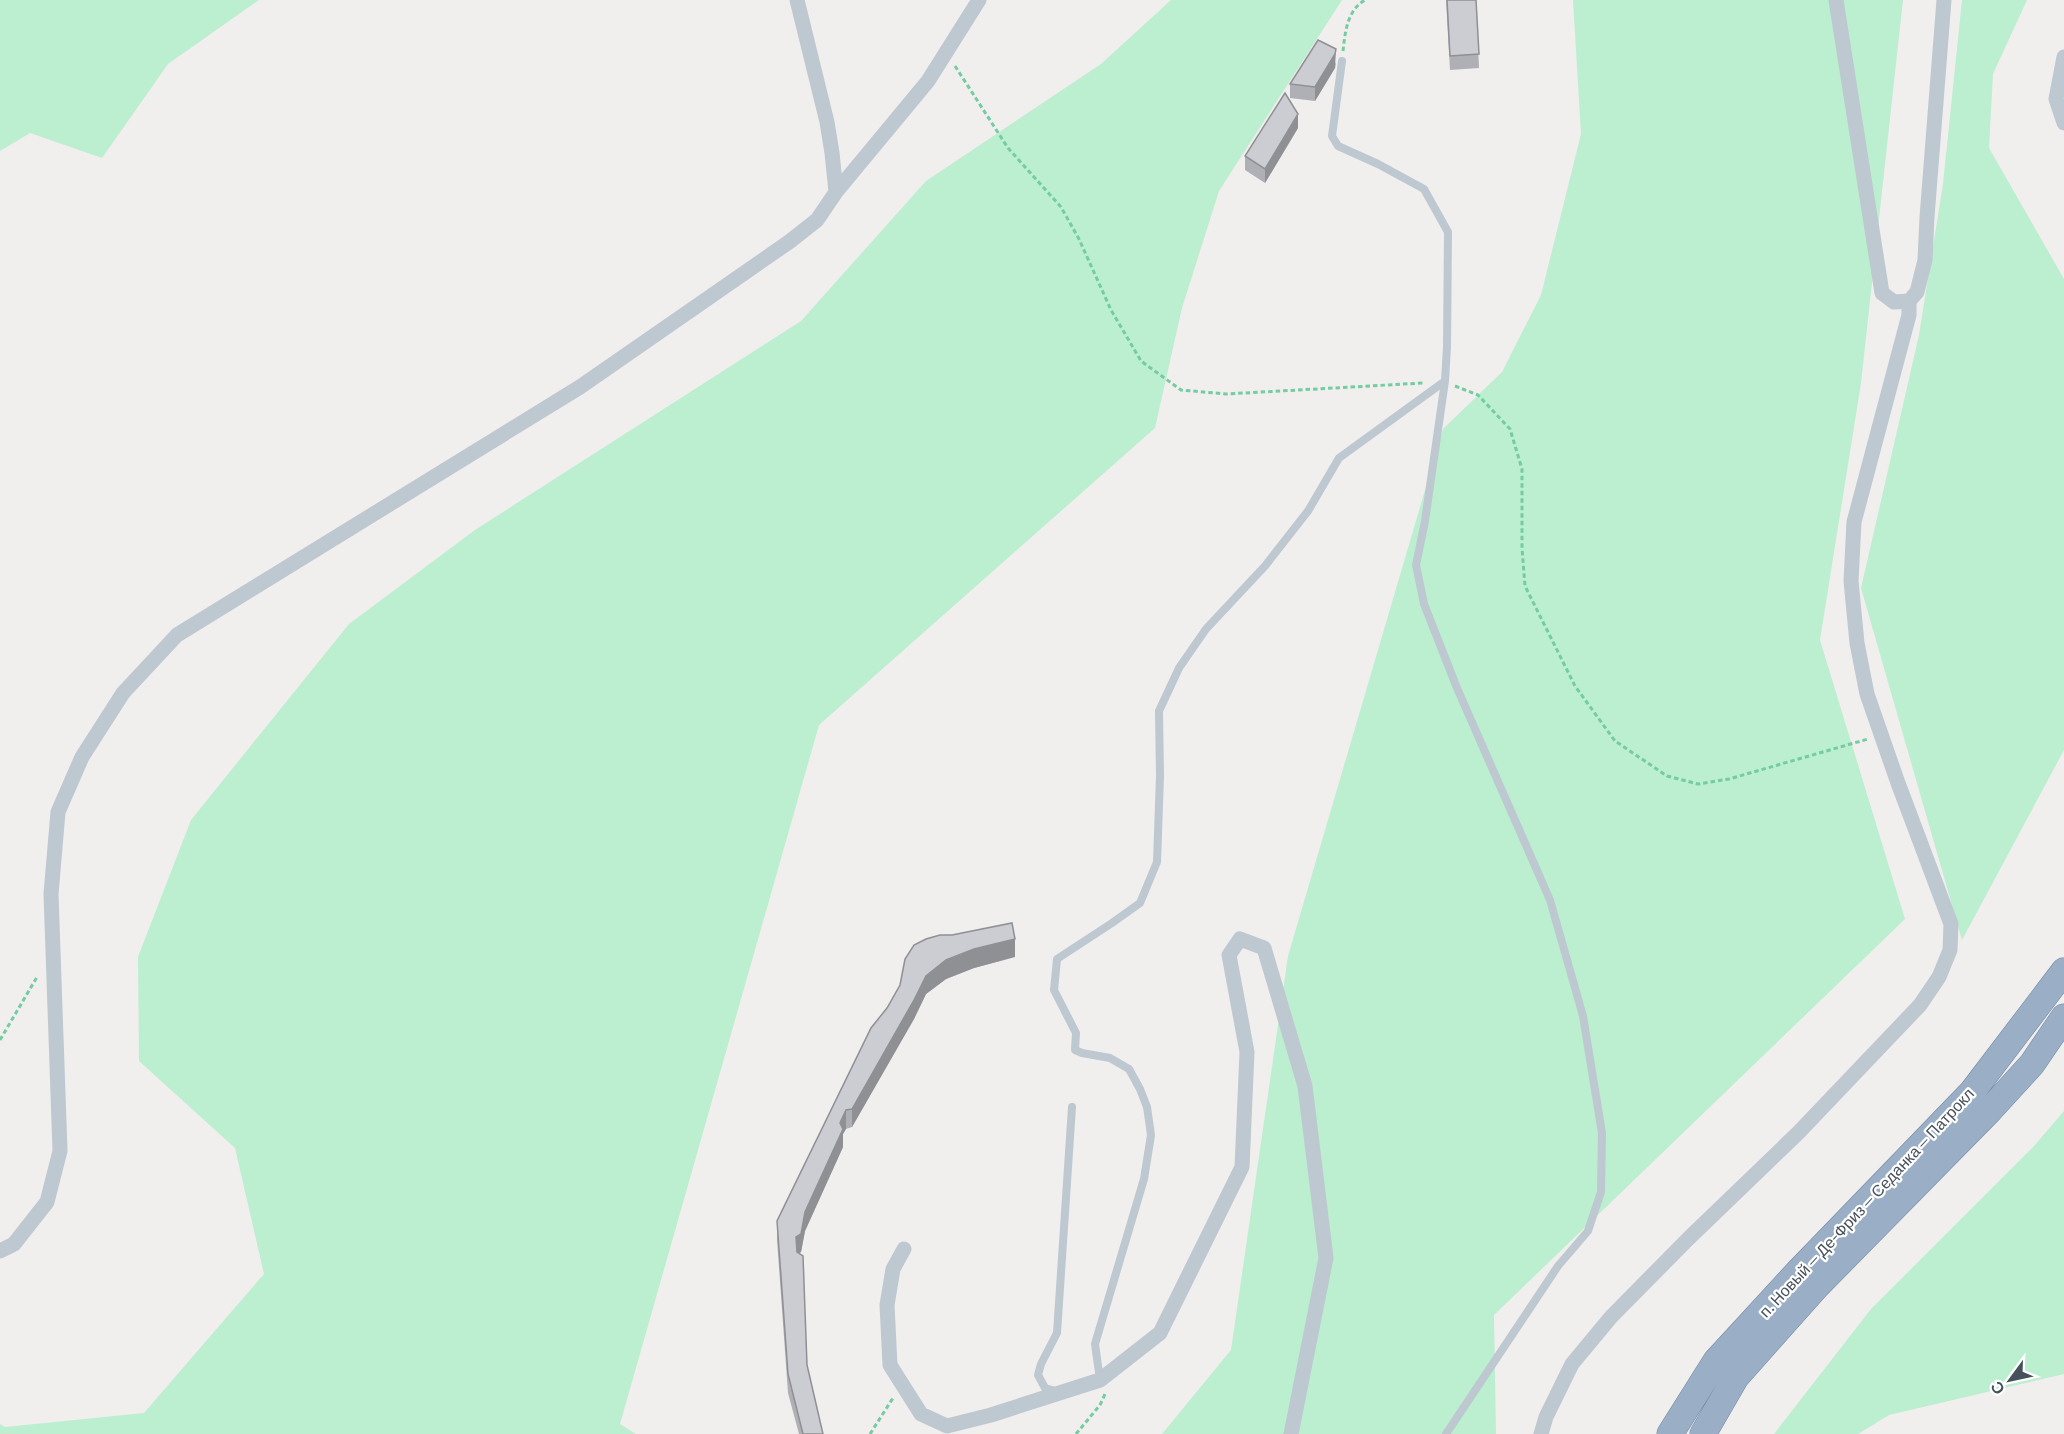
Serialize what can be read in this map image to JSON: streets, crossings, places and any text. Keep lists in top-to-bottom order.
{
  "streets": {
    "highway": ["п. Новый — Де-Фриз — Седанка — Патрокл"]
  },
  "north": "bottom left"
}
